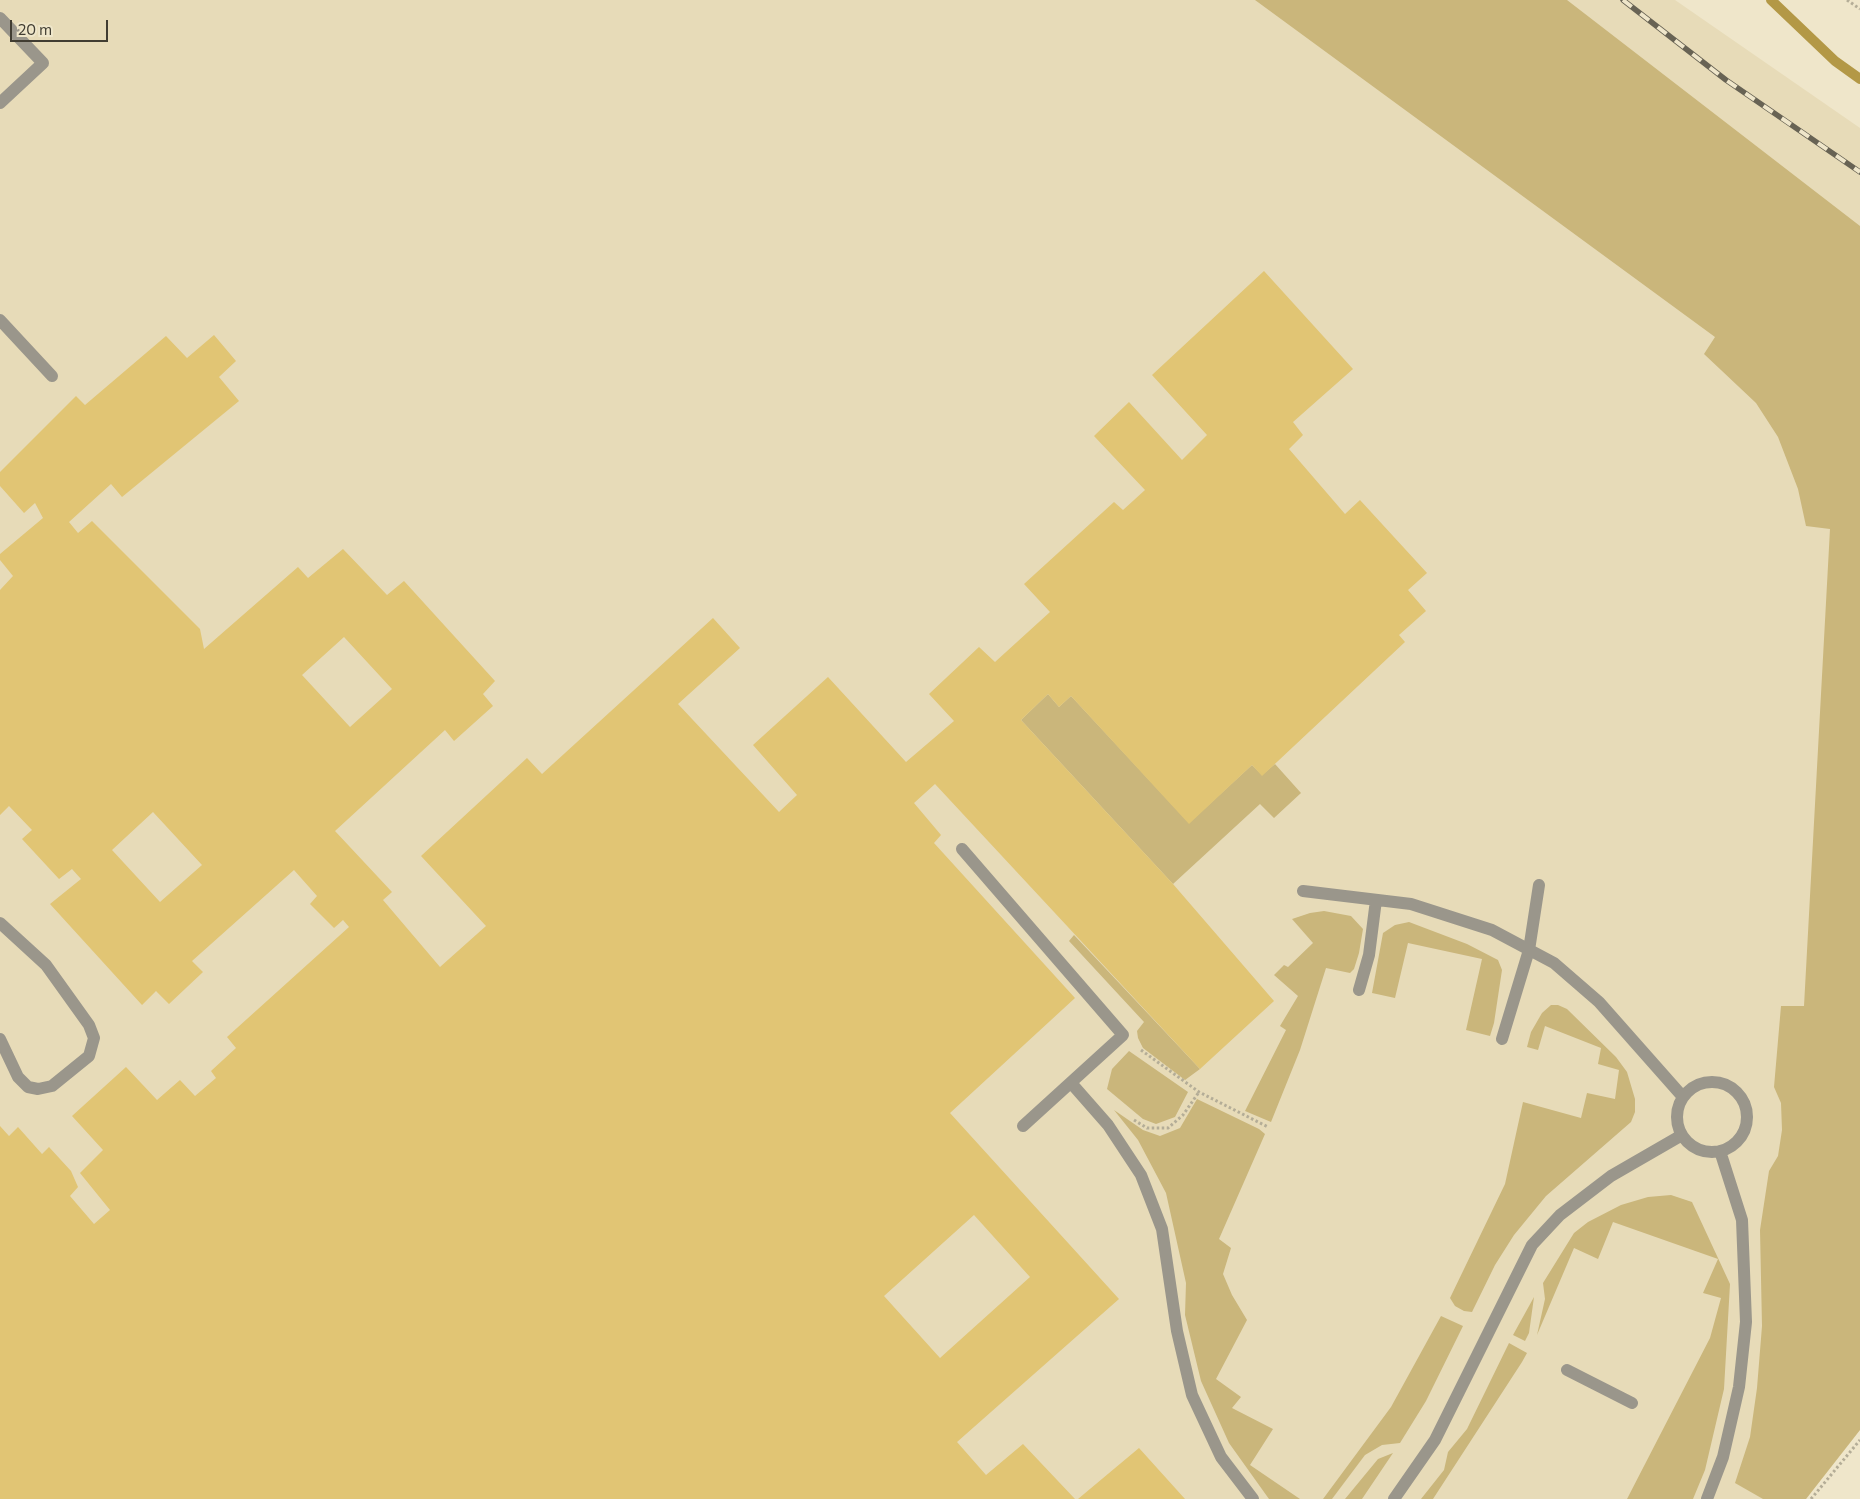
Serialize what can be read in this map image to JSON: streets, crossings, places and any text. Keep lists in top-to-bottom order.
{
  "scale_bar": "20 m"
}
